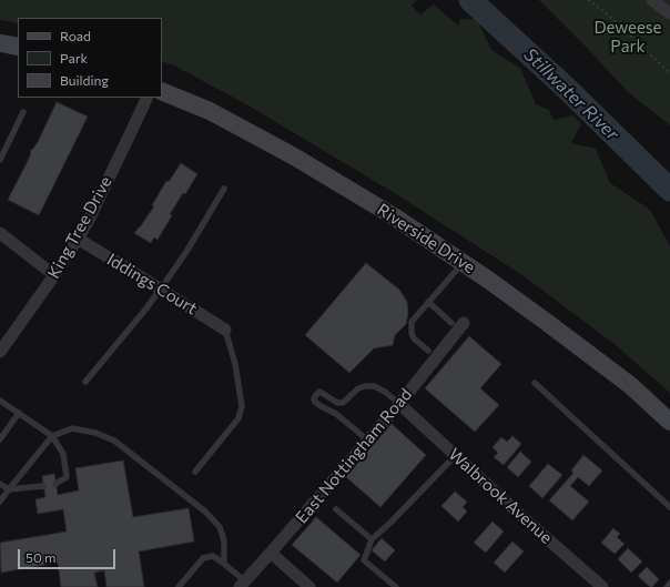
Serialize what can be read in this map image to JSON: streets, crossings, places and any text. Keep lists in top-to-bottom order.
{
  "streets": {
    "main road": ["Riverside Drive"],
    "street": [
      "King Tree Drive",
      "Iddings Court",
      "East Nottingham Road",
      "Walbrook Avenue"
    ]
  },
  "crossings": [
    ["King Tree Drive", "Iddings Court"],
    ["East Nottingham Road", "Walbrook Avenue"]
  ],
  "water": ["Stillwater River"],
  "parks": ["Deweese Park"],
  "legend": ["Road", "Park", "Building"],
  "scale_bar": "50 m"
}
